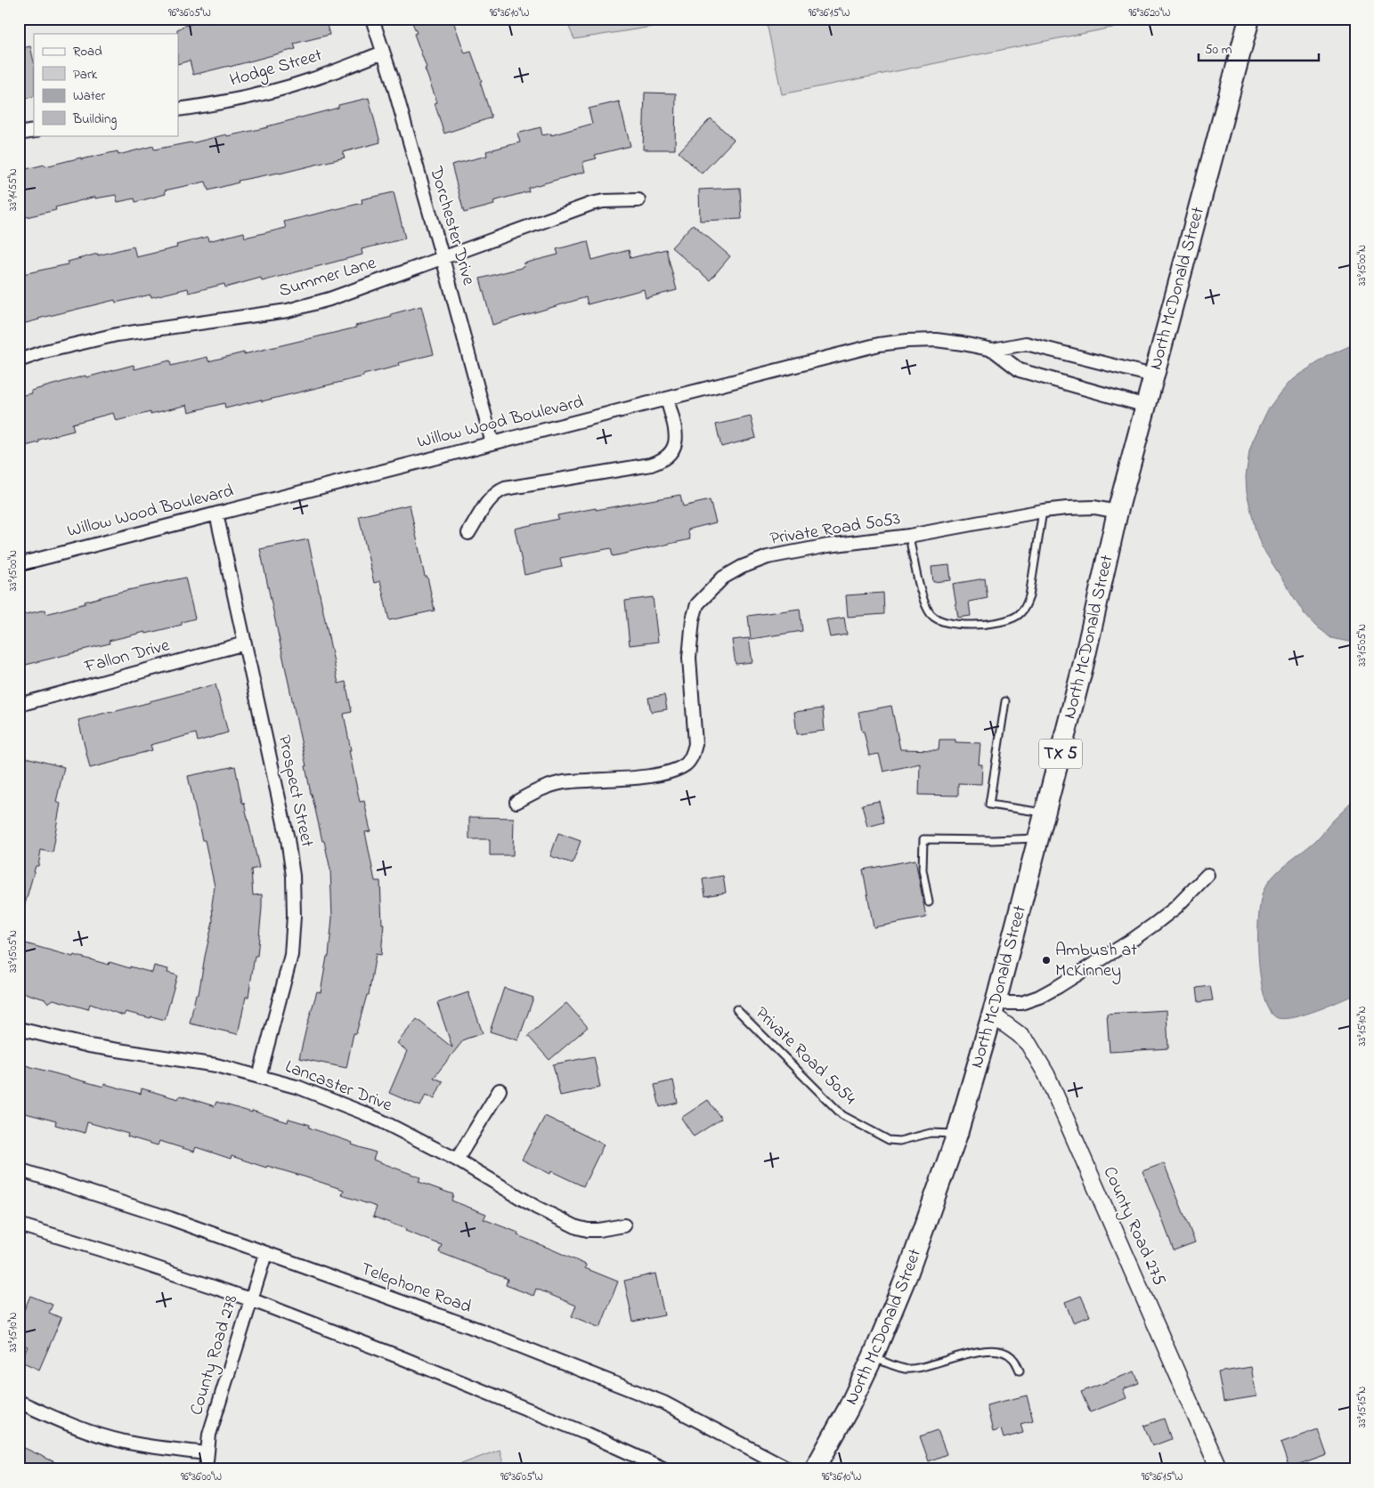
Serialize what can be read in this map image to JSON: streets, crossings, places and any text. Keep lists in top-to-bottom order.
{
  "streets": {
    "main road": ["North McDonald Street", "TX 5"],
    "street": [
      "Hodge Street",
      "Dorchester Drive",
      "Summer Lane",
      "Willow Wood Boulevard",
      "Private Road 5053",
      "Fallon Drive",
      "Prospect Street",
      "Lancaster Drive",
      "County Road 275",
      "Telephone Road",
      "County Road 278"
    ],
    "lane": ["Private Road 5054"]
  },
  "crossings": [
    ["Hodge Street", "Dorchester Drive"],
    ["Dorchester Drive", "Summer Lane"],
    ["Dorchester Drive", "Willow Wood Boulevard"],
    ["North McDonald Street", "Willow Wood Boulevard"],
    ["North McDonald Street", "Private Road 5053"],
    ["North McDonald Street", "Private Road 5054"],
    ["North McDonald Street", "County Road 275"],
    ["Willow Wood Boulevard", "Prospect Street"],
    ["Fallon Drive", "Prospect Street"],
    ["Prospect Street", "Lancaster Drive"],
    ["Telephone Road", "County Road 278"]
  ],
  "places": ["Ambush at McKinney"],
  "legend": [
    "Road",
    "Park",
    "Water",
    "Building"
  ],
  "scale_bar": "50 m",
  "coordinates": [
    "96°36'05\"W",
    "96°36'10\"W",
    "96°36'15\"W",
    "96°36'20\"W",
    "33°14'55\"N",
    "33°15'00\"N",
    "33°15'05\"N",
    "33°15'10\"N",
    "33°15'15\"N",
    "96°36'00\"W"
  ]
}
